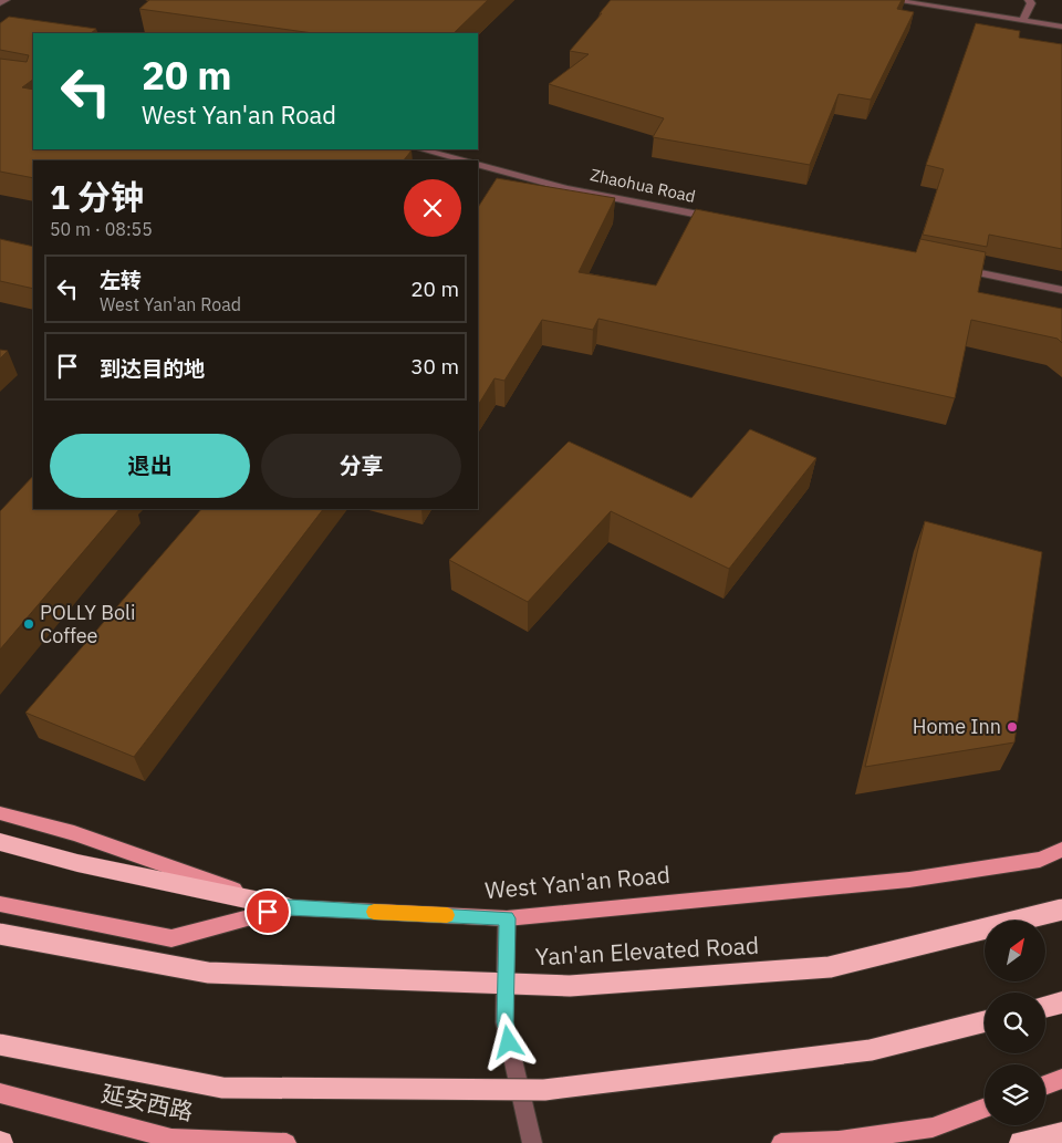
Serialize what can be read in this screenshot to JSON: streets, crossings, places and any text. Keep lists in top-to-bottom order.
{
  "streets": {
    "highway": ["Yan'an Elevated Road"],
    "main road": ["West Yan'an Road", "延安西路"],
    "street": ["Zhaohua Road"]
  },
  "places": ["POLLY Boli Coffee", "Home Inn"],
  "north": "top right",
  "page": {
    "turn": ["20 m", "West Yan'an Road"],
    "heading": ["1 分钟", "50 m · 08:55"],
    "list": [
      {
        "name": "左转",
        "note": "West Yan'an Road",
        "value": "20 m"
      },
      {
        "name": "到达目的地",
        "value": "30 m"
      }
    ],
    "buttons": ["退出", "分享"]
  }
}
